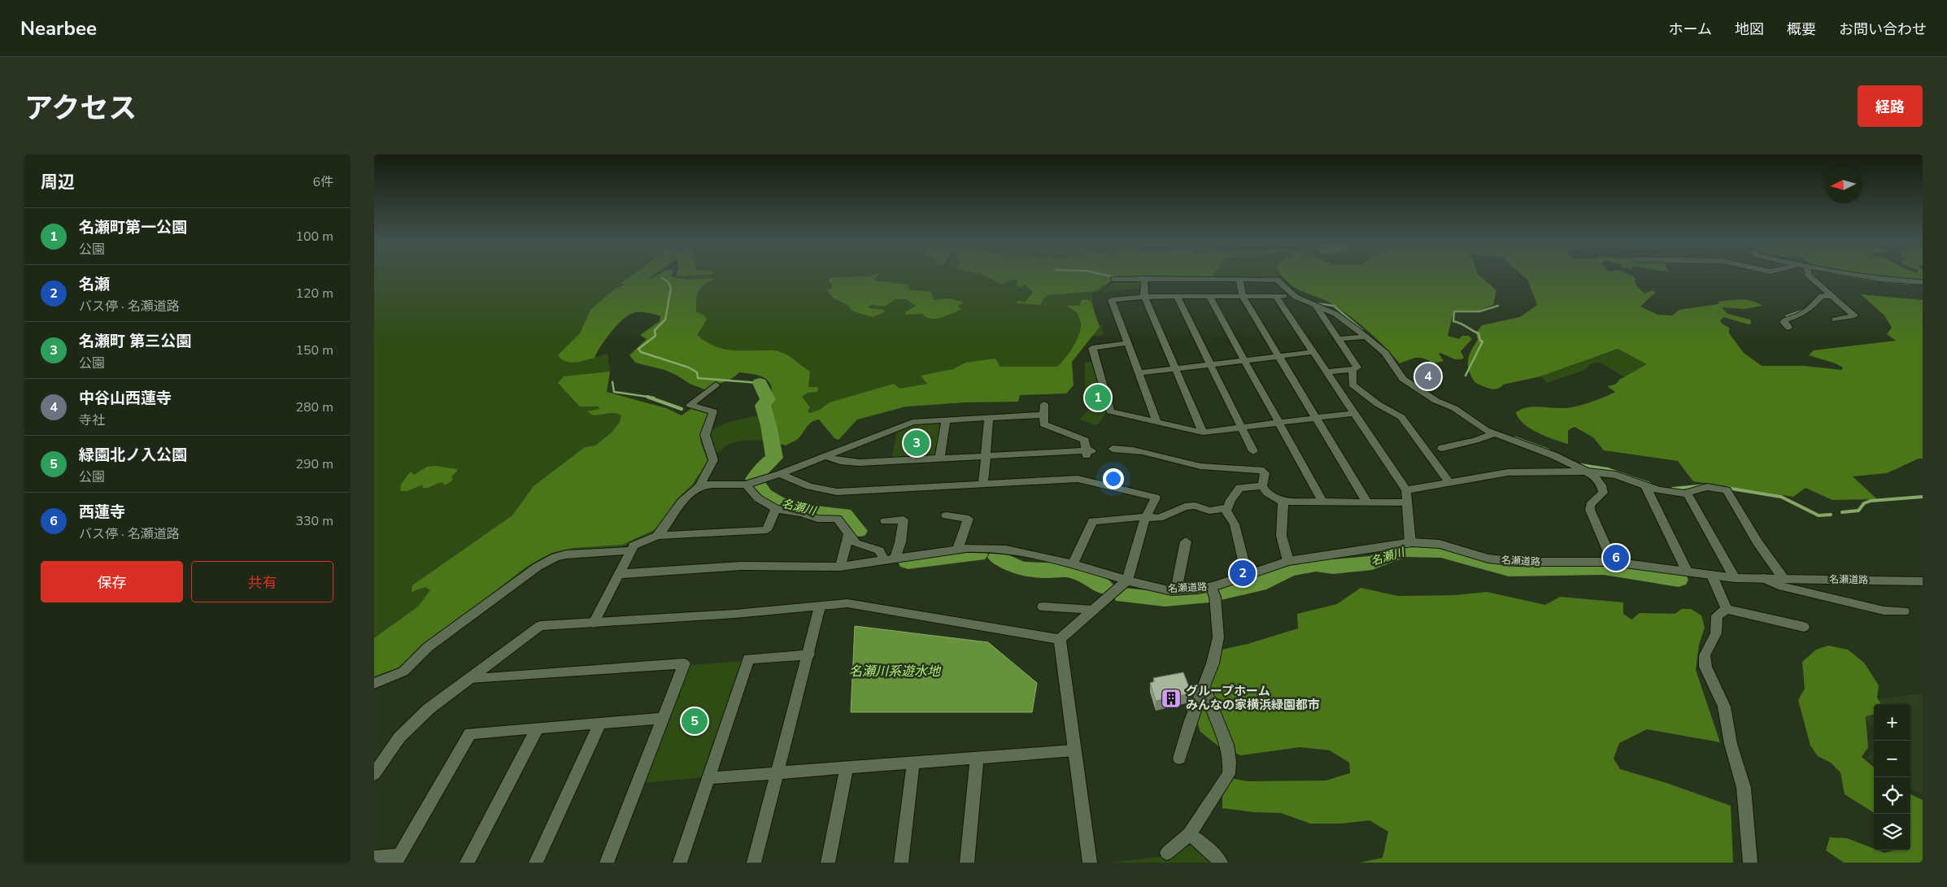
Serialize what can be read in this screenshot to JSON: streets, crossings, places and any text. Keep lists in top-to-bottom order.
{
  "streets": {
    "street": ["名瀬道路"]
  },
  "water": ["名瀬川", "名瀬川系遊水地"],
  "places": {
    "building": ["グループホーム みんなの家横浜緑園都市"]
  },
  "north": "left",
  "page": {
    "header": "Nearbee",
    "nav": [
      "ホーム",
      "地図",
      "概要",
      "お問い合わせ"
    ],
    "title": "アクセス",
    "buttons": [
      "経路",
      ["保存", "共有"]
    ],
    "heading": ["周辺", "6件"],
    "list": [
      {
        "mark": "1",
        "name": "名瀬町第一公園",
        "note": "公園",
        "value": "100 m"
      },
      {
        "mark": "2",
        "name": "名瀬",
        "note": "バス停 · 名瀬道路",
        "value": "120 m"
      },
      {
        "mark": "3",
        "name": "名瀬町 第三公園",
        "note": "公園",
        "value": "150 m"
      },
      {
        "mark": "4",
        "name": "中谷山西蓮寺",
        "note": "寺社",
        "value": "280 m"
      },
      {
        "mark": "5",
        "name": "緑園北ノ入公園",
        "note": "公園",
        "value": "290 m"
      },
      {
        "mark": "6",
        "name": "西蓮寺",
        "note": "バス停 · 名瀬道路",
        "value": "330 m"
      }
    ],
    "pins": [
      "4",
      "1",
      "3",
      "6",
      "2",
      "5"
    ],
    "map_buttons": ["+", "−"]
  }
}
